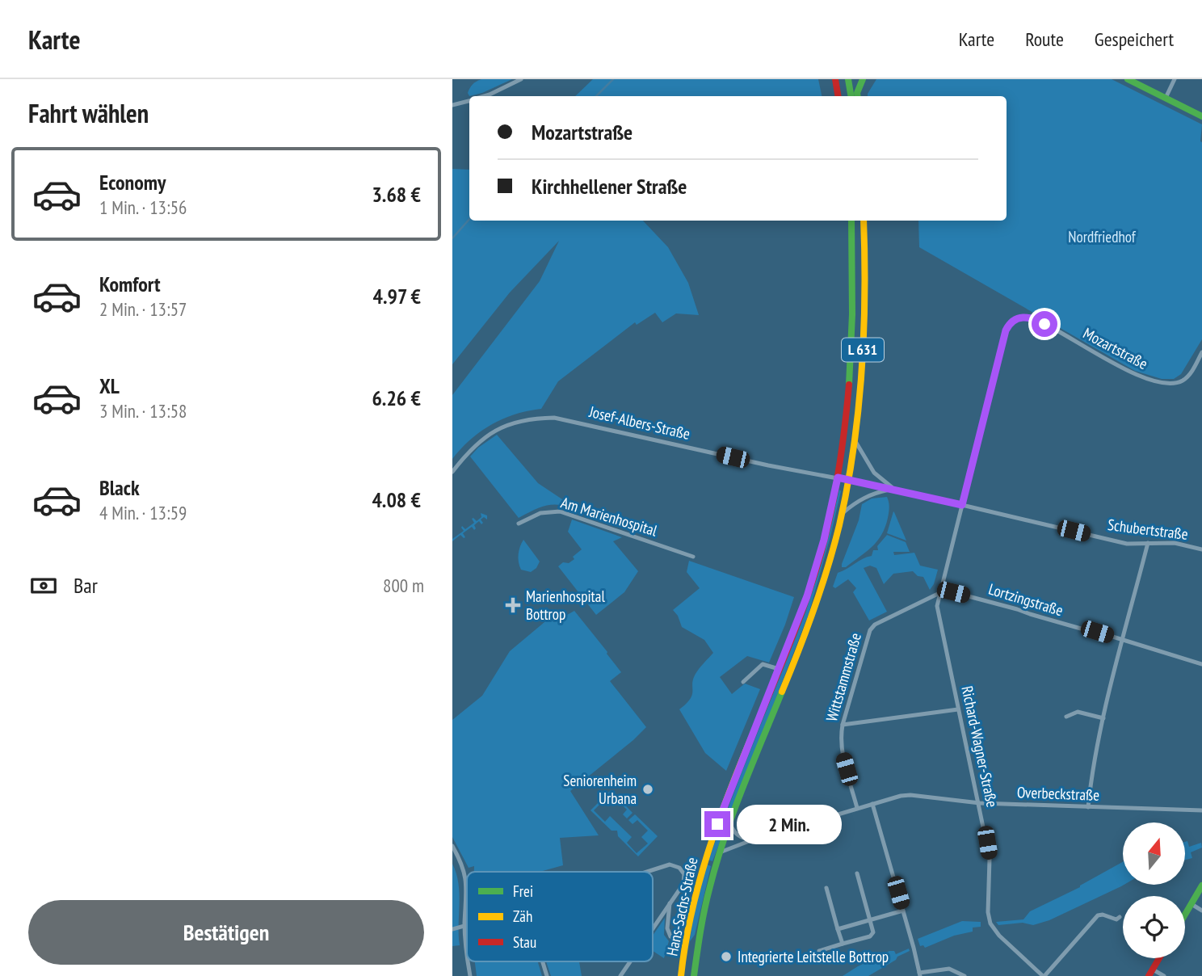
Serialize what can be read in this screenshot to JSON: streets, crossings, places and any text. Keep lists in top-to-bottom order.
{
  "streets": {
    "main road": ["L 631", "Hans-Sachs-Straße"],
    "street": [
      "Mozartstraße",
      "Josef-Albers-Straße",
      "Am Marienhospital",
      "Schubertstraße",
      "Lortzingstraße",
      "Wittstammstraße",
      "Richard-Wagner-Straße",
      "Overbeckstraße"
    ]
  },
  "crossings": [
    ["Mozartstraße", "Schubertstraße"],
    ["Mozartstraße", "Richard-Wagner-Straße"],
    ["L 631", "Josef-Albers-Straße"],
    ["L 631", "Schubertstraße"],
    ["L 631", "Overbeckstraße"],
    ["L 631", "Hans-Sachs-Straße"],
    ["Josef-Albers-Straße", "Schubertstraße"],
    ["Schubertstraße", "Richard-Wagner-Straße"],
    ["Lortzingstraße", "Wittstammstraße"],
    ["Lortzingstraße", "Richard-Wagner-Straße"],
    ["Wittstammstraße", "Richard-Wagner-Straße"],
    ["Wittstammstraße", "Overbeckstraße"],
    ["Richard-Wagner-Straße", "Overbeckstraße"],
    ["Overbeckstraße", "Hans-Sachs-Straße"]
  ],
  "parks": ["Nordfriedhof"],
  "places": {
    "health": ["Marienhospital Bottrop"],
    "other": ["Seniorenheim Urbana", "Integrierte Leitstelle Bottrop"]
  },
  "legend": ["Frei", "Zäh", "Stau"],
  "north": "top",
  "page": {
    "header": "Karte",
    "nav": ["Karte", "Route", "Gespeichert"],
    "heading": "Fahrt wählen",
    "banner": ["Mozartstraße", "Kirchhellener Straße"],
    "list": [
      {
        "name": "Economy",
        "note": "1 Min. · 13:56",
        "value": "3.68 €"
      },
      {
        "name": "Komfort",
        "note": "2 Min. · 13:57",
        "value": "4.97 €"
      },
      {
        "name": "XL",
        "note": "3 Min. · 13:58",
        "value": "6.26 €"
      },
      {
        "name": "Black",
        "note": "4 Min. · 13:59",
        "value": "4.08 €"
      }
    ],
    "pay": ["Bar", "800 m"],
    "bubble": "2 Min.",
    "buttons": "Bestätigen"
  }
}
